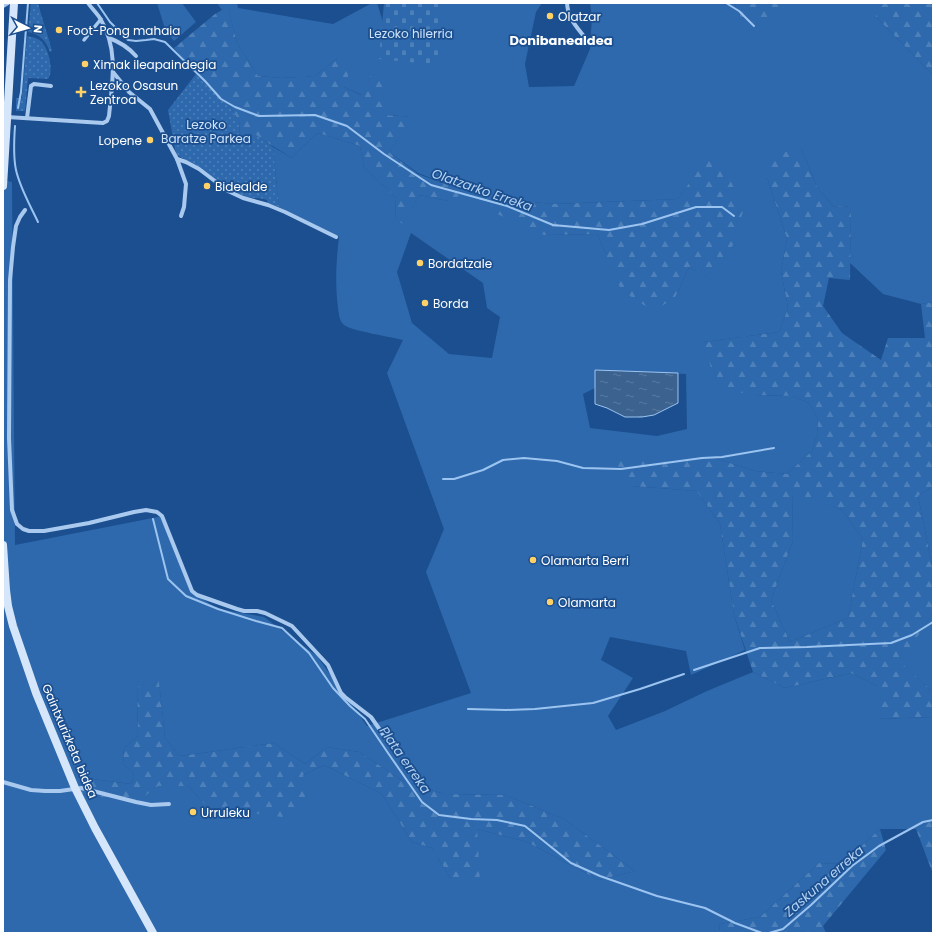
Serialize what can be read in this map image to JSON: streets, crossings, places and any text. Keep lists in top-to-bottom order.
{
  "streets": {
    "main road": ["Gaintxurizketa bidea"]
  },
  "districts": ["Donibanealdea"],
  "water": ["Olatzarko Erreka", "Plata erreka", "Zaskuna erreka"],
  "parks": ["Lezoko hilerria", "Lezoko Baratze Parkea"],
  "places": {
    "other": [
      "Olatzar",
      "Foot-Pong mahaia",
      "Ximak ileapaindegia",
      "Lopene",
      "Bidealde",
      "Bordatzale",
      "Borda",
      "Olamarta Berri",
      "Olamarta",
      "Urruleku"
    ],
    "health": ["Lezoko Osasun Zentroa"]
  },
  "north": "right"
}
